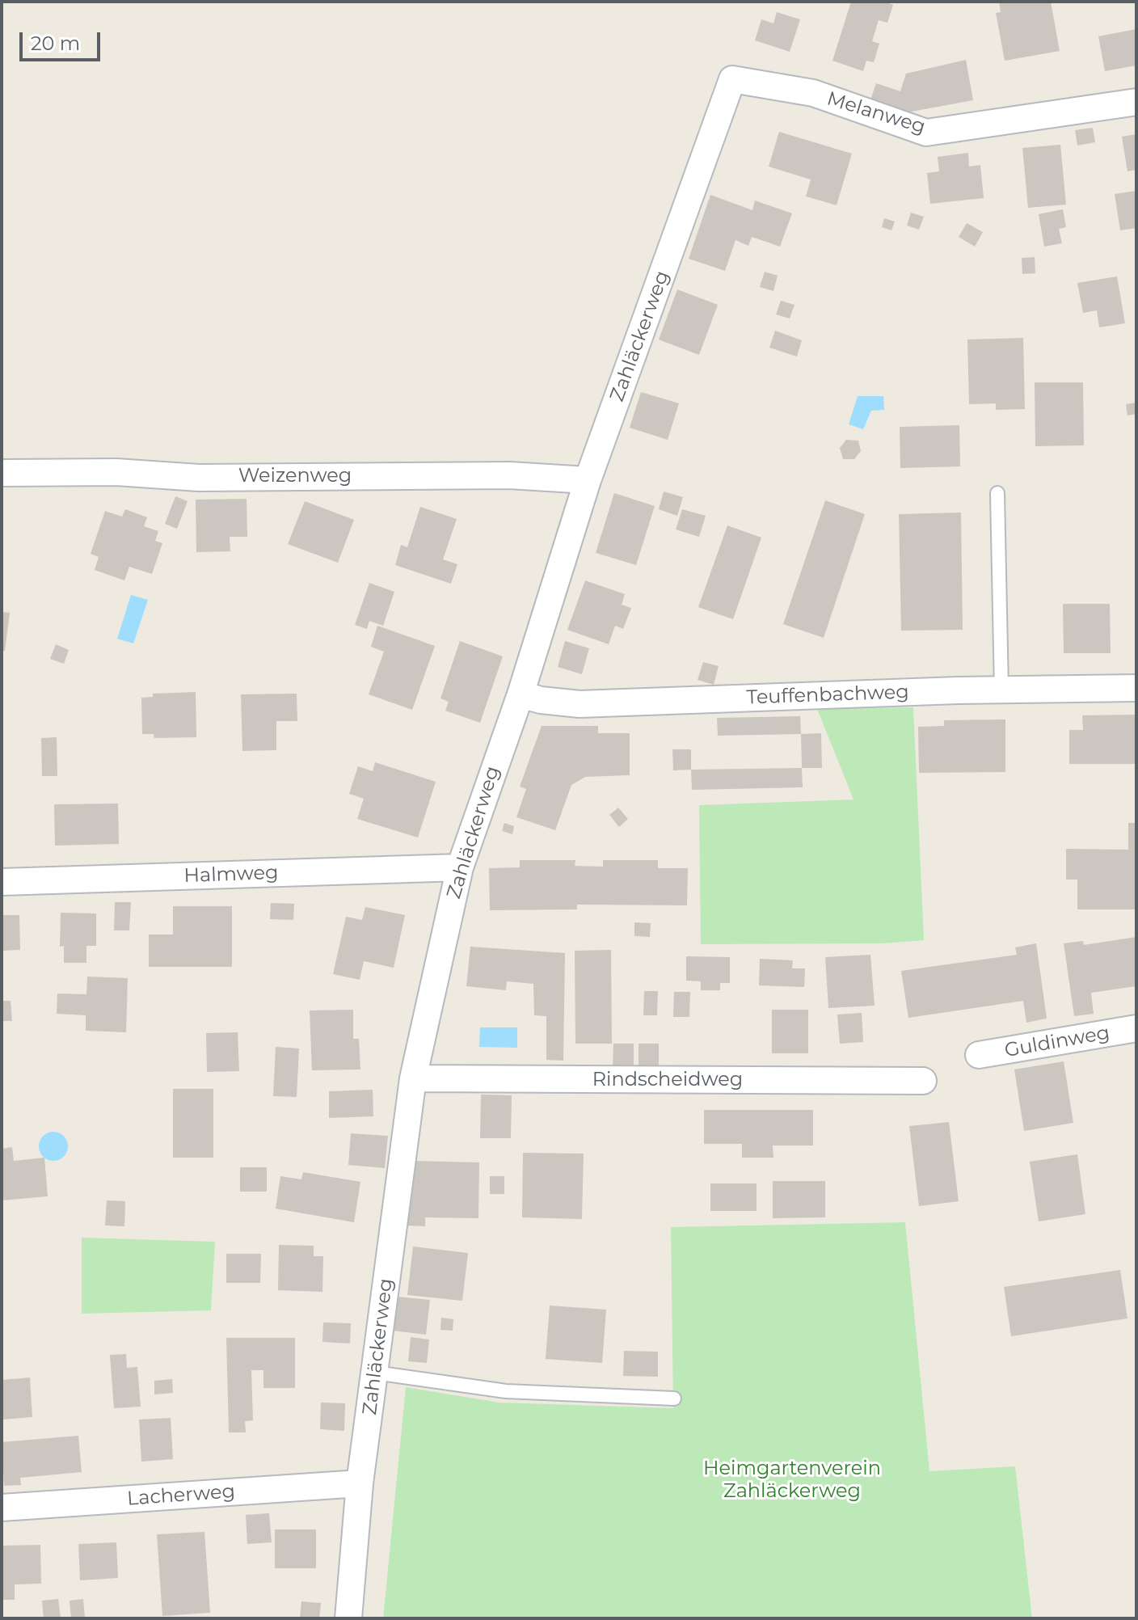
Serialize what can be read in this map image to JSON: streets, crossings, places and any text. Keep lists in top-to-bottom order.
{
  "streets": {
    "street": [
      "Melanweg",
      "Zahläckerweg",
      "Weizenweg",
      "Teuffenbachweg",
      "Halmweg",
      "Guldinweg",
      "Rindscheidweg",
      "Lacherweg"
    ]
  },
  "crossings": [
    ["Melanweg", "Zahläckerweg"],
    ["Zahläckerweg", "Weizenweg"],
    ["Zahläckerweg", "Teuffenbachweg"],
    ["Zahläckerweg", "Halmweg"],
    ["Zahläckerweg", "Rindscheidweg"],
    ["Zahläckerweg", "Lacherweg"]
  ],
  "parks": ["Heimgartenverein Zahläckerweg"],
  "scale_bar": "20 m"
}
